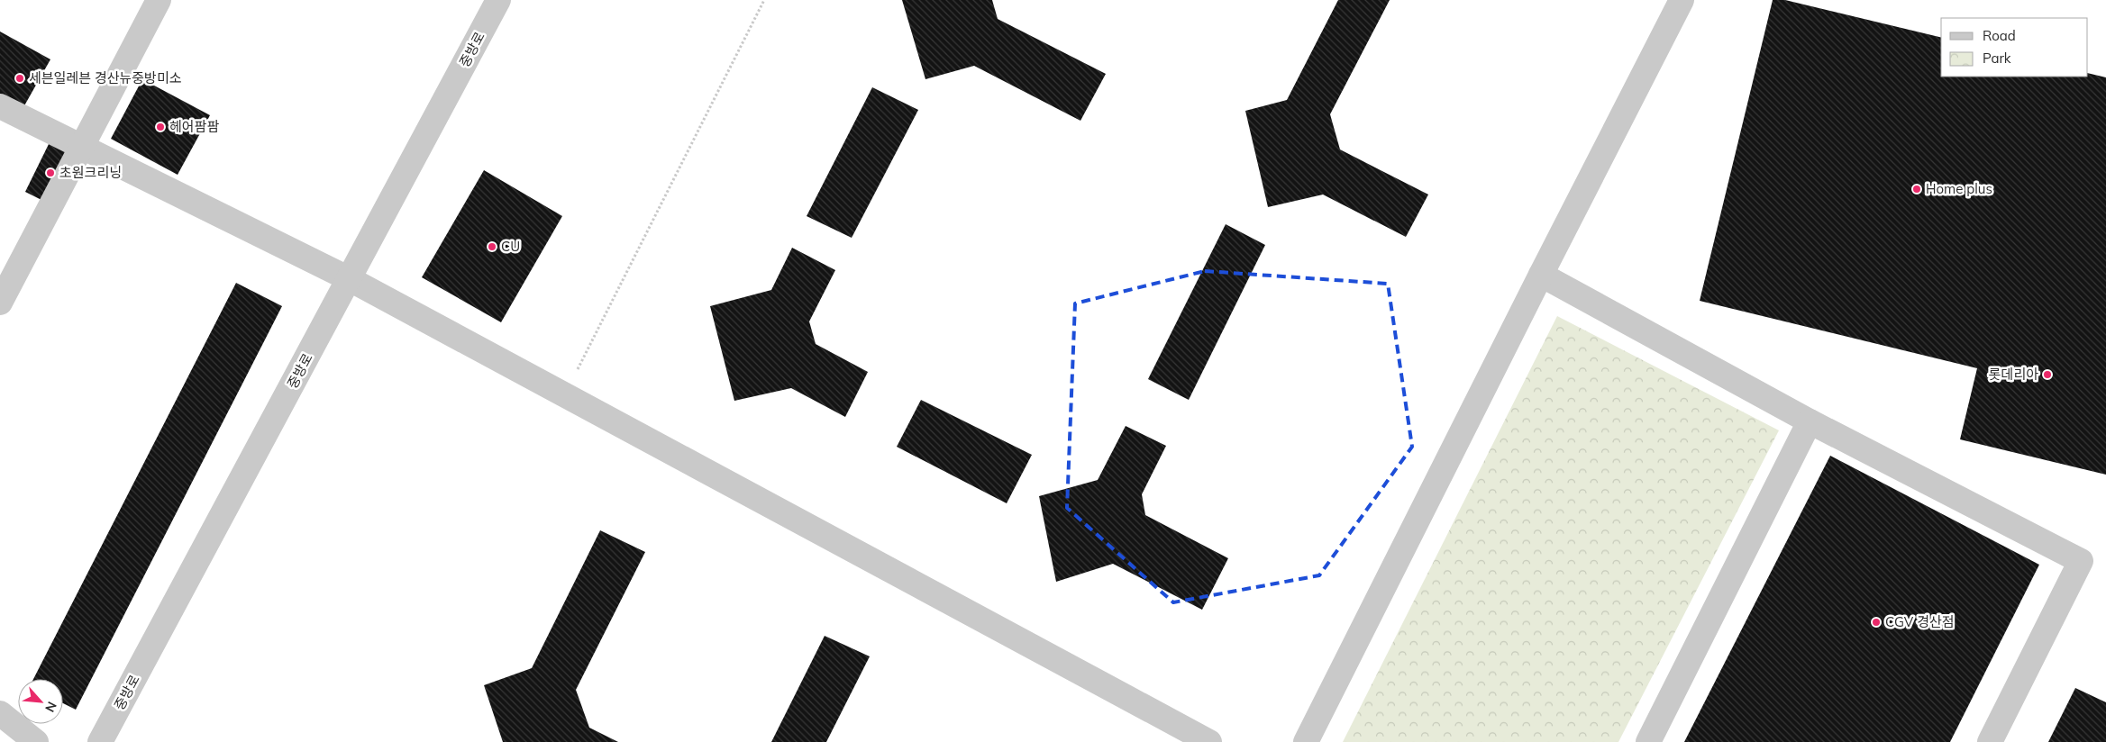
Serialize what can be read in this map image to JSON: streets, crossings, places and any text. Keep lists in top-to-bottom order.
{
  "streets": {
    "street": ["중방로"]
  },
  "places": [
    "세븐일레븐 경산뉴중방미소",
    "헤어팜팜",
    "초원크리닝",
    "Home plus",
    "CU",
    "롯데리아",
    "CGV 경산점"
  ],
  "legend": ["Road", "Park"],
  "north": "bottom right"
}
